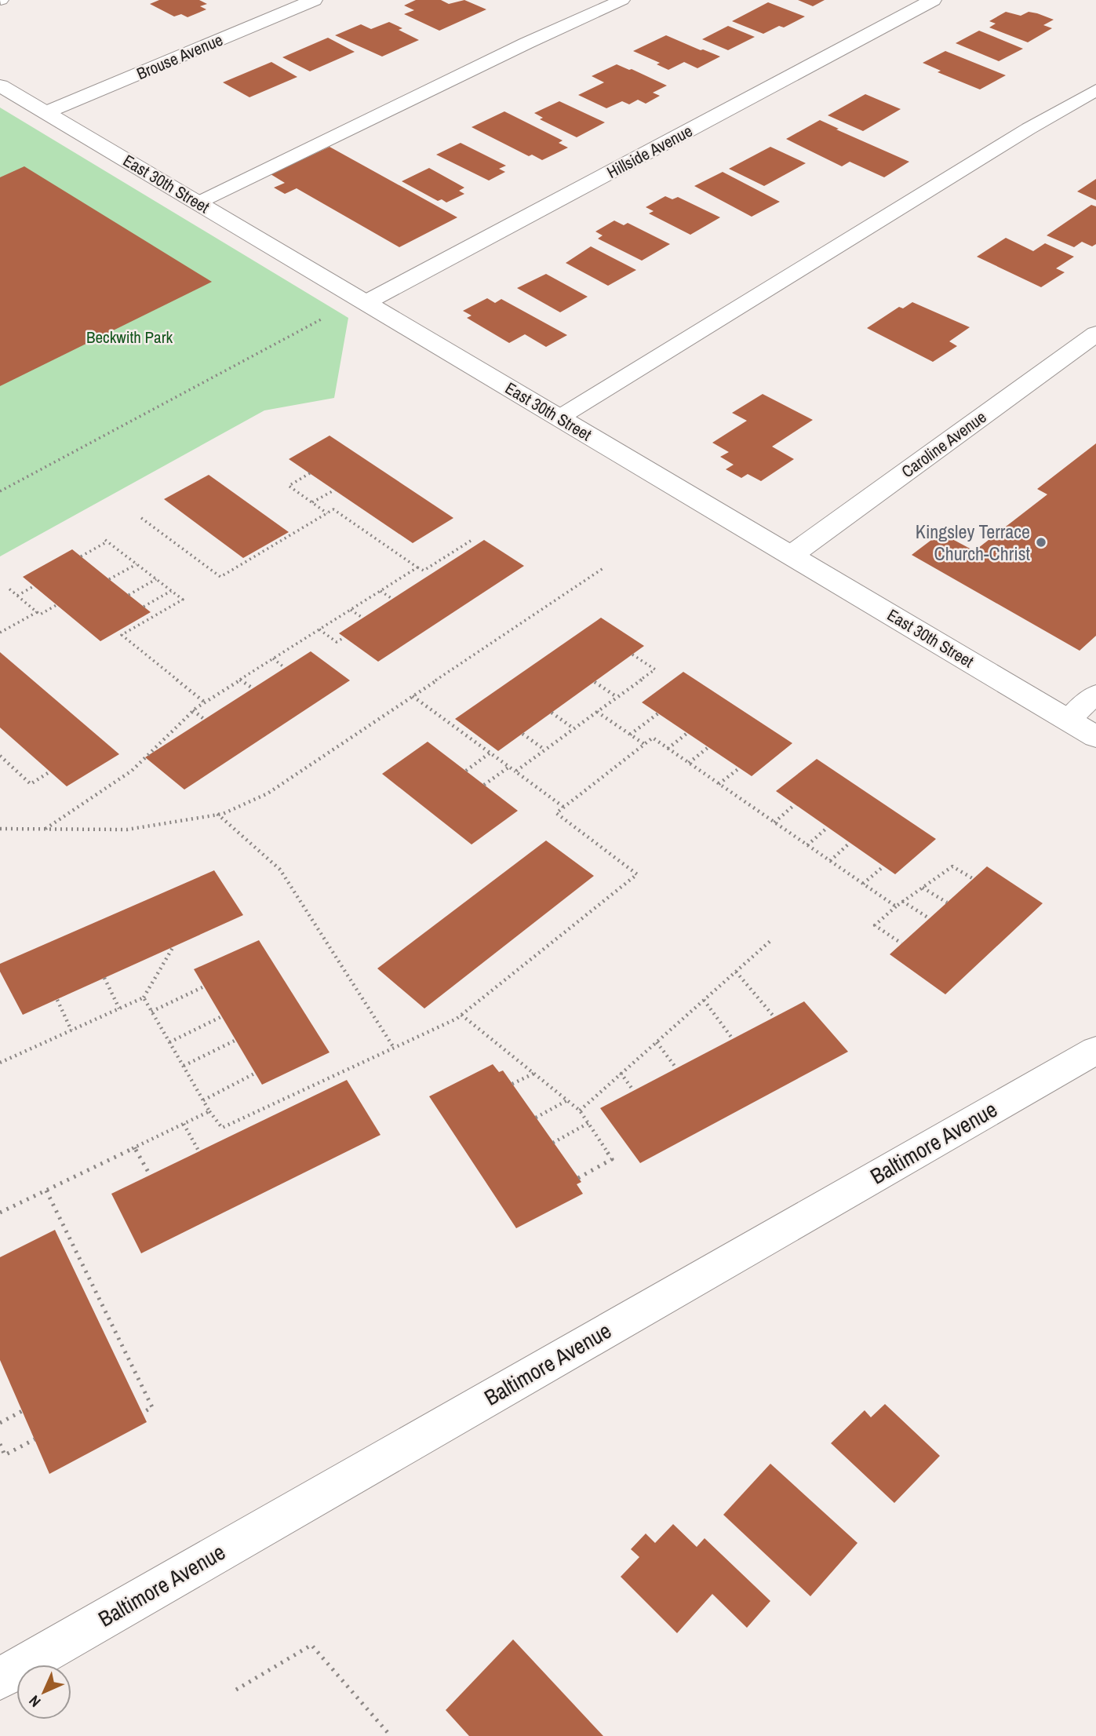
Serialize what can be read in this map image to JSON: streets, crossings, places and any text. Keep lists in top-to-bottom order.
{
  "streets": {
    "street": [
      "Brouse Avenue",
      "Hillside Avenue",
      "East 30th Street",
      "Caroline Avenue",
      "Baltimore Avenue"
    ]
  },
  "crossings": [
    ["Brouse Avenue", "East 30th Street"],
    ["Hillside Avenue", "East 30th Street"],
    ["East 30th Street", "Caroline Avenue"]
  ],
  "parks": ["Beckwith Park"],
  "places": ["Kingsley Terrace Church-Christ"],
  "north": "bottom left"
}
